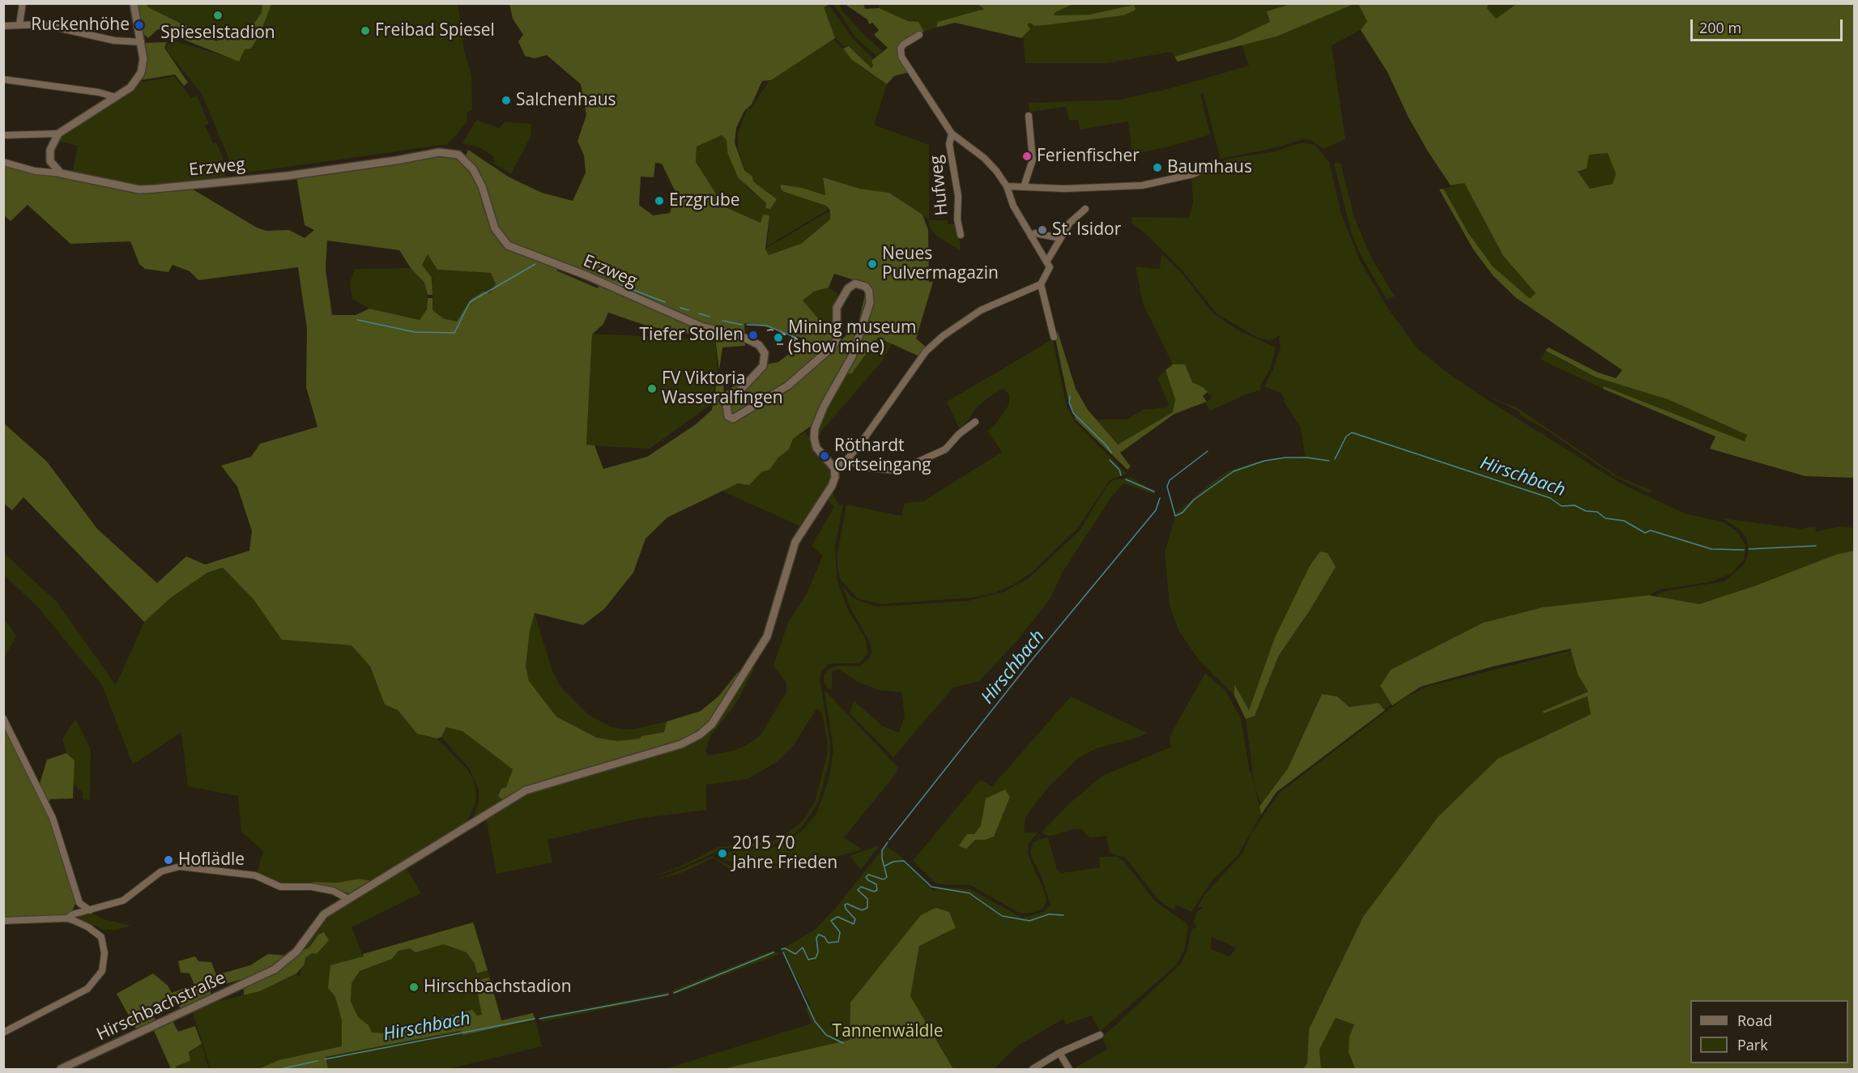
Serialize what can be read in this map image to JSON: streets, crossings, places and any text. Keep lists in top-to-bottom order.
{
  "streets": {
    "street": ["Erzweg", "Hufweg", "Hirschbachstraße"]
  },
  "crossings": [
    ["Erzweg", "Hirschbachstraße"]
  ],
  "water": ["Hirschbach"],
  "parks": ["Tannenwäldle"],
  "places": [
    "Spieselstadion",
    "Ruckenhöhe",
    "Freibad Spiesel",
    "Salchenhaus",
    "Ferienfischer",
    "Baumhaus",
    "Erzgrube",
    "St. Isidor",
    "Neues Pulvermagazin",
    "Tiefer Stollen",
    "Mining museum (show mine)",
    "FV Viktoria Wasseralfingen",
    "Röthardt Ortseingang",
    "2015 70 Jahre Frieden",
    "Hoflädle",
    "Hirschbachstadion"
  ],
  "legend": ["Road", "Park"],
  "scale_bar": "200 m"
}
